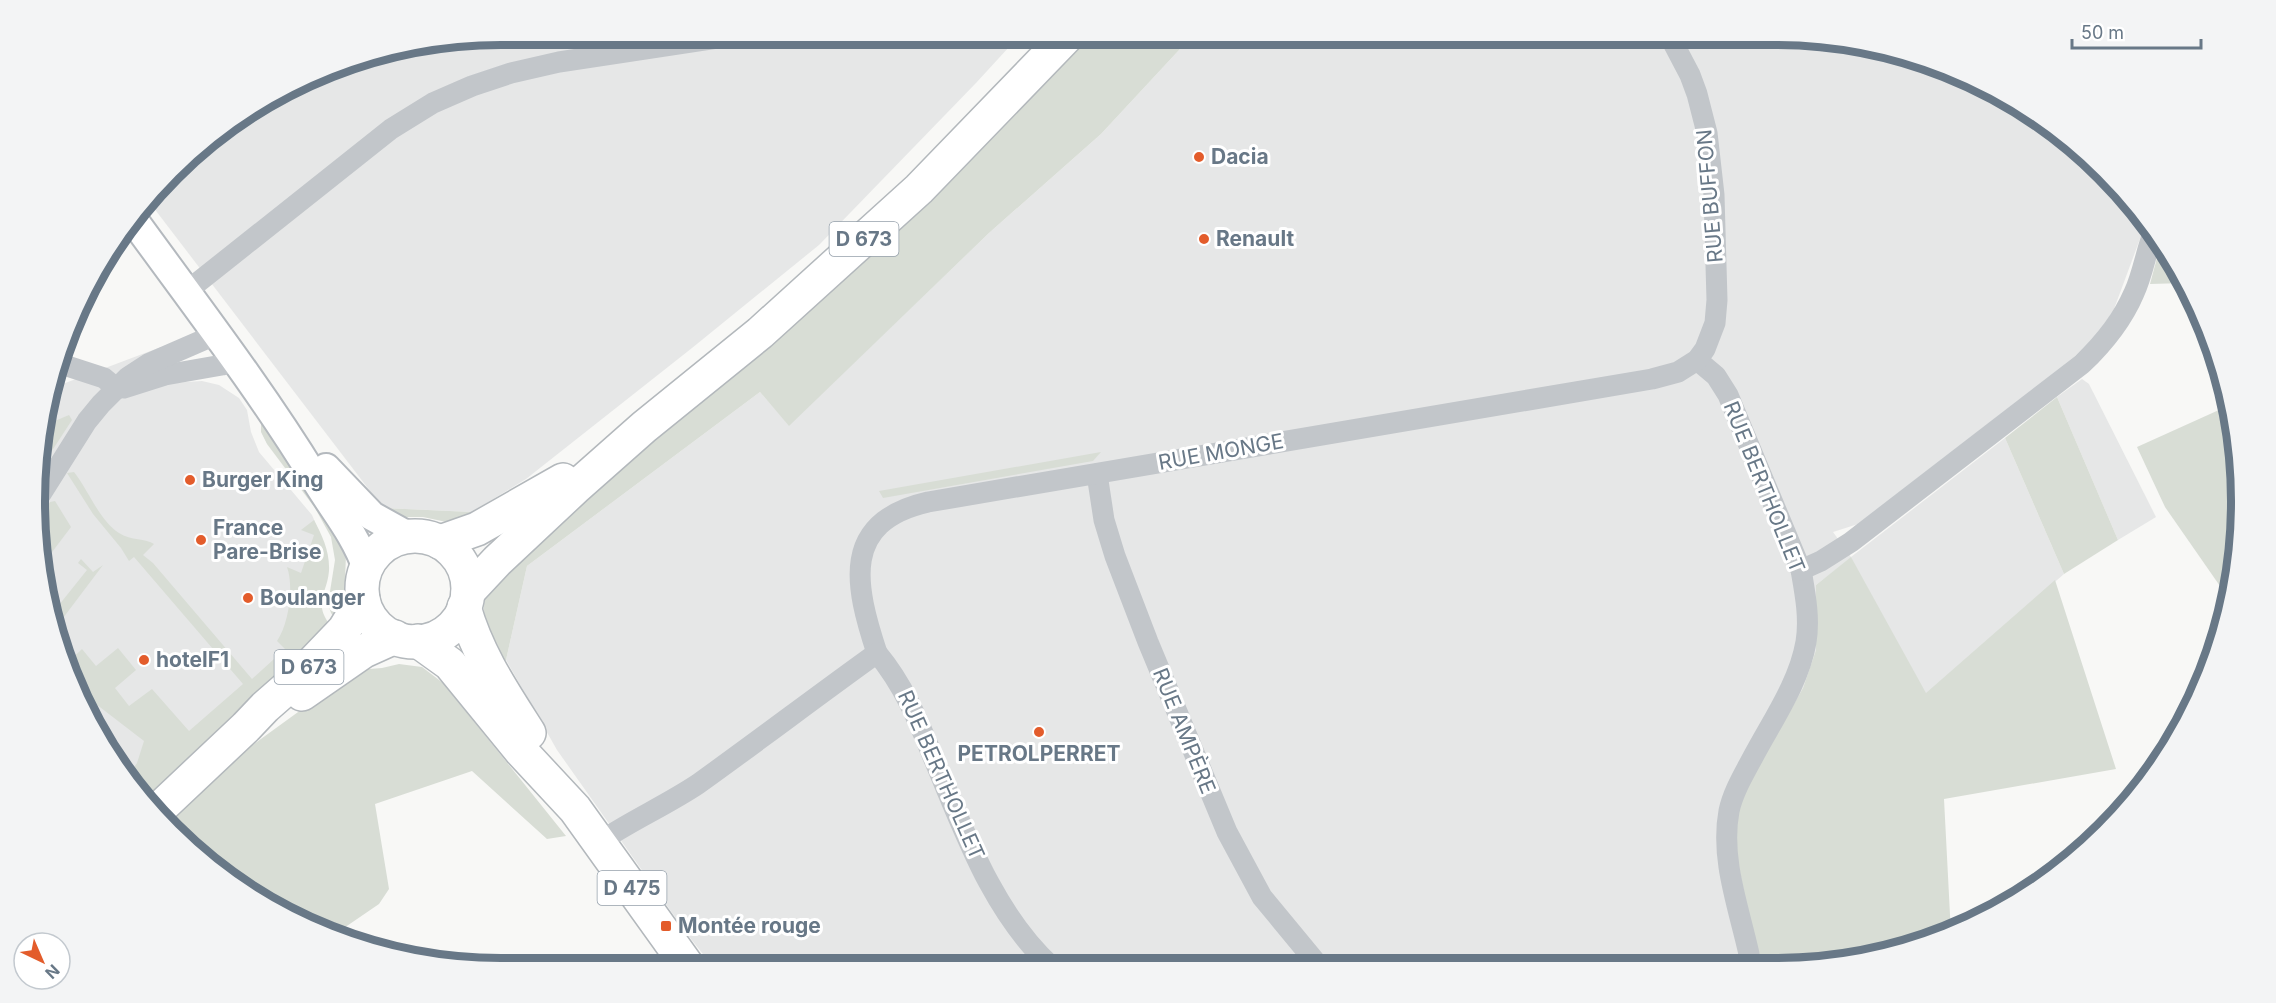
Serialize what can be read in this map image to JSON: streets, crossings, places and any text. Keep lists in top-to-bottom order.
{
  "streets": {
    "main road": ["D 673", "D 475"],
    "street": [
      "RUE BUFFON",
      "RUE MONGE",
      "RUE BERTHOLLET",
      "RUE AMPÈRE"
    ]
  },
  "crossings": [
    ["RUE BUFFON", "RUE MONGE"],
    ["RUE BUFFON", "RUE BERTHOLLET"],
    ["D 673", "D 475"],
    ["RUE MONGE", "RUE BERTHOLLET"],
    ["RUE MONGE", "RUE AMPÈRE"]
  ],
  "places": {
    "other": [
      "Dacia",
      "Renault",
      "Burger King",
      "France Pare-Brise",
      "Boulanger",
      "hotelF1",
      "PETROLPERRET"
    ],
    "transit": ["Montée rouge"]
  },
  "scale_bar": "50 m",
  "north": "bottom right"
}
